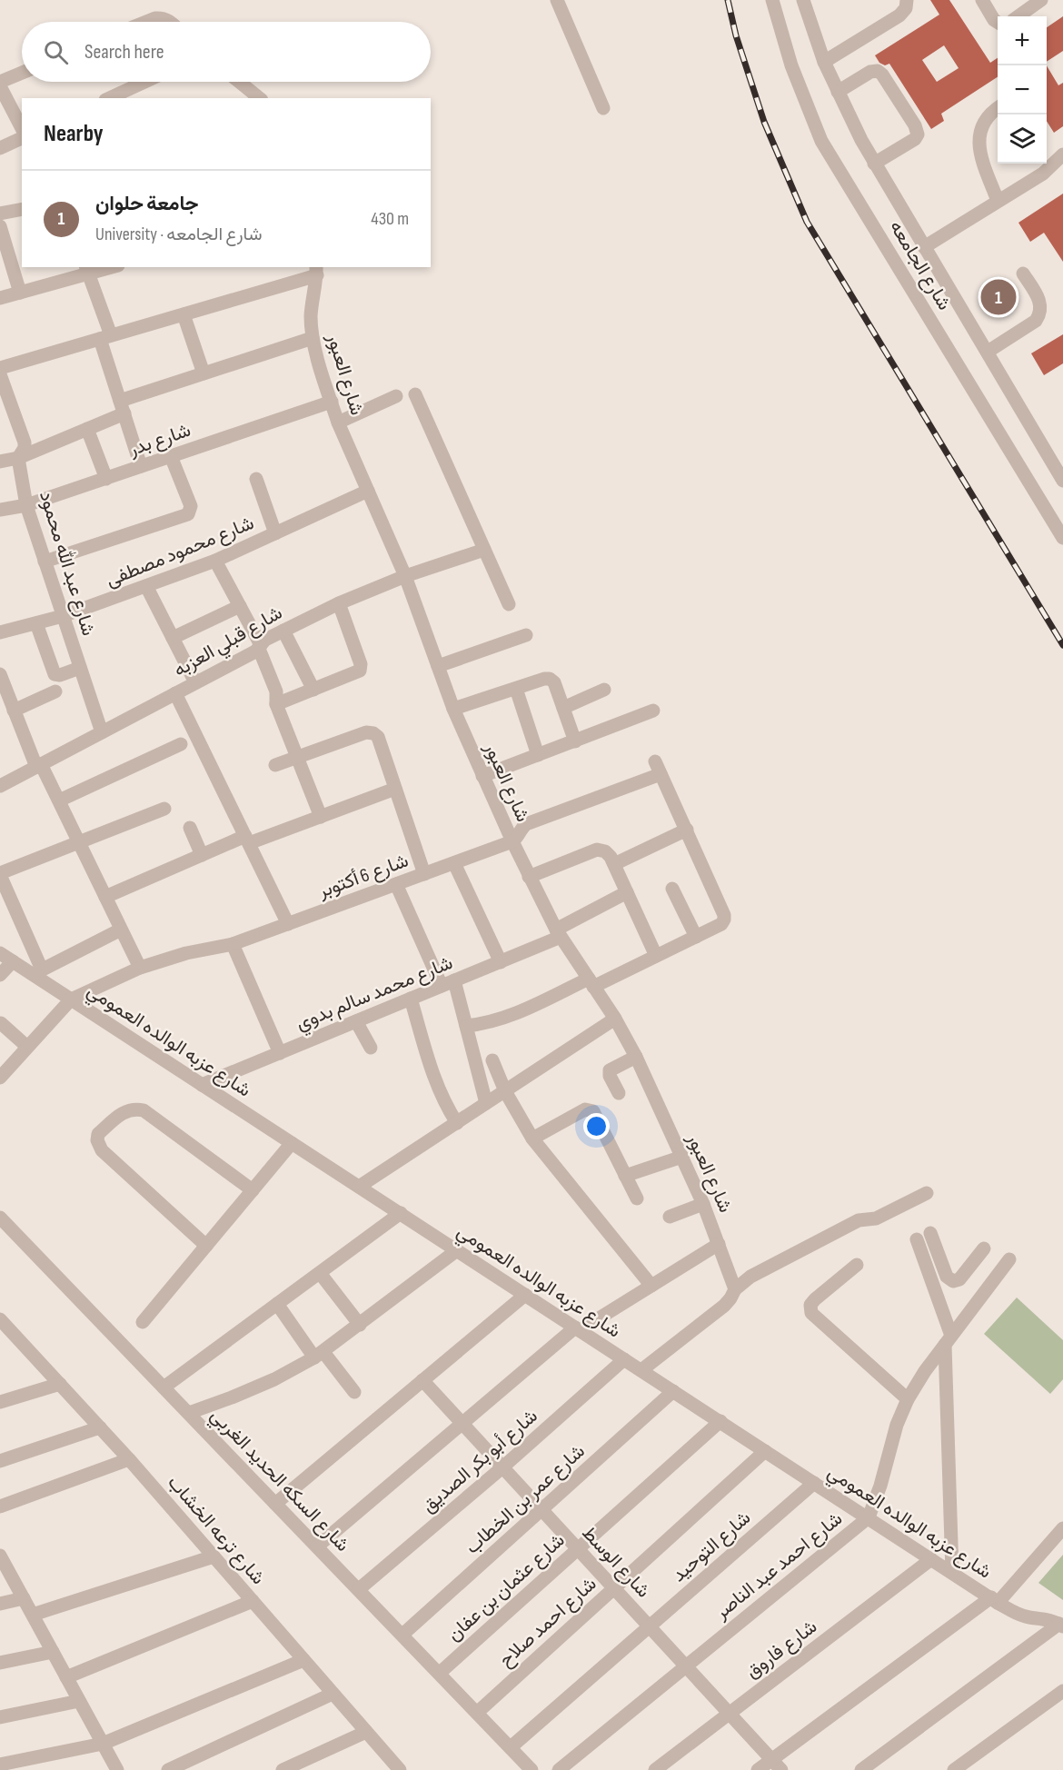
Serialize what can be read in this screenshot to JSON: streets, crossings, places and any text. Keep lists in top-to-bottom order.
{
  "streets": {
    "street": [
      "شارع الجامعه",
      "شارع العبور",
      "شارع بدر",
      "شارع محمود مصطفى",
      "شارع عبد الله محمود",
      "شارع قبلي العزبه",
      "شارع 6 أكتوبر",
      "شارع محمد سالم بدوي",
      "شارع عزبه الوالده العمومي",
      "شارع أبو بكر الصديق",
      "شارع السكه الحديد الغربي",
      "شارع عمر بن الخطاب",
      "شارع ترعه الخشاب",
      "شارع التوحيد",
      "شارع الوسط",
      "شارع احمد عبد الناصر",
      "شارع عثمان بن عفان",
      "شارع احمد صلاح",
      "شارع فاروق"
    ]
  },
  "crossings": [
    ["شارع العبور", "شارع بدر"],
    ["شارع العبور", "شارع محمود مصطفى"],
    ["شارع العبور", "شارع قبلي العزبه"],
    ["شارع العبور", "شارع 6 أكتوبر"],
    ["شارع العبور", "شارع محمد سالم بدوي"],
    ["شارع بدر", "شارع عبد الله محمود"],
    ["شارع محمود مصطفى", "شارع عبد الله محمود"],
    ["شارع عبد الله محمود", "شارع قبلي العزبه"],
    ["شارع 6 أكتوبر", "شارع عزبه الوالده العمومي"],
    ["شارع محمد سالم بدوي", "شارع عزبه الوالده العمومي"],
    ["شارع عزبه الوالده العمومي", "شارع أبو بكر الصديق"],
    ["شارع عزبه الوالده العمومي", "شارع عمر بن الخطاب"],
    ["شارع عزبه الوالده العمومي", "شارع التوحيد"],
    ["شارع عزبه الوالده العمومي", "شارع احمد عبد الناصر"],
    ["شارع عزبه الوالده العمومي", "شارع عثمان بن عفان"],
    ["شارع عزبه الوالده العمومي", "شارع احمد صلاح"],
    ["شارع عزبه الوالده العمومي", "شارع فاروق"],
    ["شارع أبو بكر الصديق", "شارع السكه الحديد الغربي"],
    ["شارع أبو بكر الصديق", "شارع الوسط"],
    ["شارع السكه الحديد الغربي", "شارع عمر بن الخطاب"],
    ["شارع السكه الحديد الغربي", "شارع التوحيد"],
    ["شارع السكه الحديد الغربي", "شارع عثمان بن عفان"],
    ["شارع السكه الحديد الغربي", "شارع احمد صلاح"],
    ["شارع عمر بن الخطاب", "شارع الوسط"],
    ["شارع التوحيد", "شارع الوسط"],
    ["شارع الوسط", "شارع احمد عبد الناصر"],
    ["شارع الوسط", "شارع عثمان بن عفان"],
    ["شارع الوسط", "شارع احمد صلاح"],
    ["شارع الوسط", "شارع فاروق"]
  ],
  "page": {
    "map_buttons": ["+", "−"],
    "search": "Search here",
    "heading": "Nearby",
    "list": [
      {
        "mark": "1",
        "name": "جامعة حلوان",
        "note": "University · شارع الجامعه",
        "value": "430 m"
      }
    ],
    "pins": "1"
  }
}
